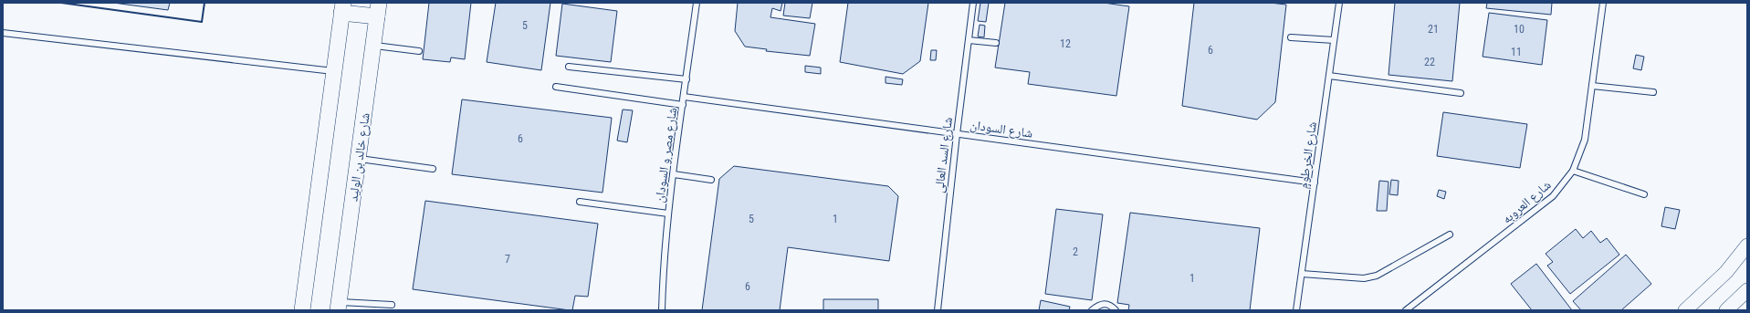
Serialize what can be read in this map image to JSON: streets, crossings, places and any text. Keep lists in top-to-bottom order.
{
  "streets": {
    "main road": ["شارع خالد بن الوليد"],
    "lane": [
      "شارع السودان",
      "شارع مصر و السودان",
      "شارع السد العالى",
      "شارع الخرطوم",
      "شارع العروبه"
    ]
  },
  "crossings": [
    ["شارع السودان", "شارع مصر و السودان"],
    ["شارع السودان", "شارع السد العالى"],
    ["شارع السودان", "شارع الخرطوم"]
  ],
  "house_numbers": [
    "5",
    "21",
    "10",
    "12",
    "6",
    "11",
    "22",
    "6",
    "5",
    "1",
    "2",
    "7",
    "1",
    "6"
  ]
}
